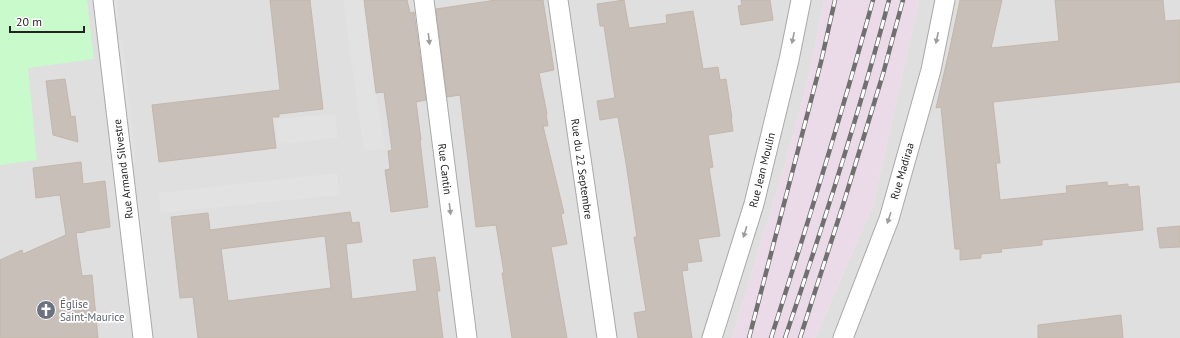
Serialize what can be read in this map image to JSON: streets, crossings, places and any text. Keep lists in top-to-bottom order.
{
  "streets": {
    "street": [
      "Rue Armand Silvestre",
      "Rue Cantin",
      "Rue du 22 Septembre",
      "Rue Jean Moulin",
      "Rue Madiraa"
    ]
  },
  "one_way": ["Rue Cantin", "Rue Jean Moulin", "Rue Madiraa"],
  "places": {
    "church": ["Église Saint-Maurice"]
  },
  "scale_bar": "20 m"
}
